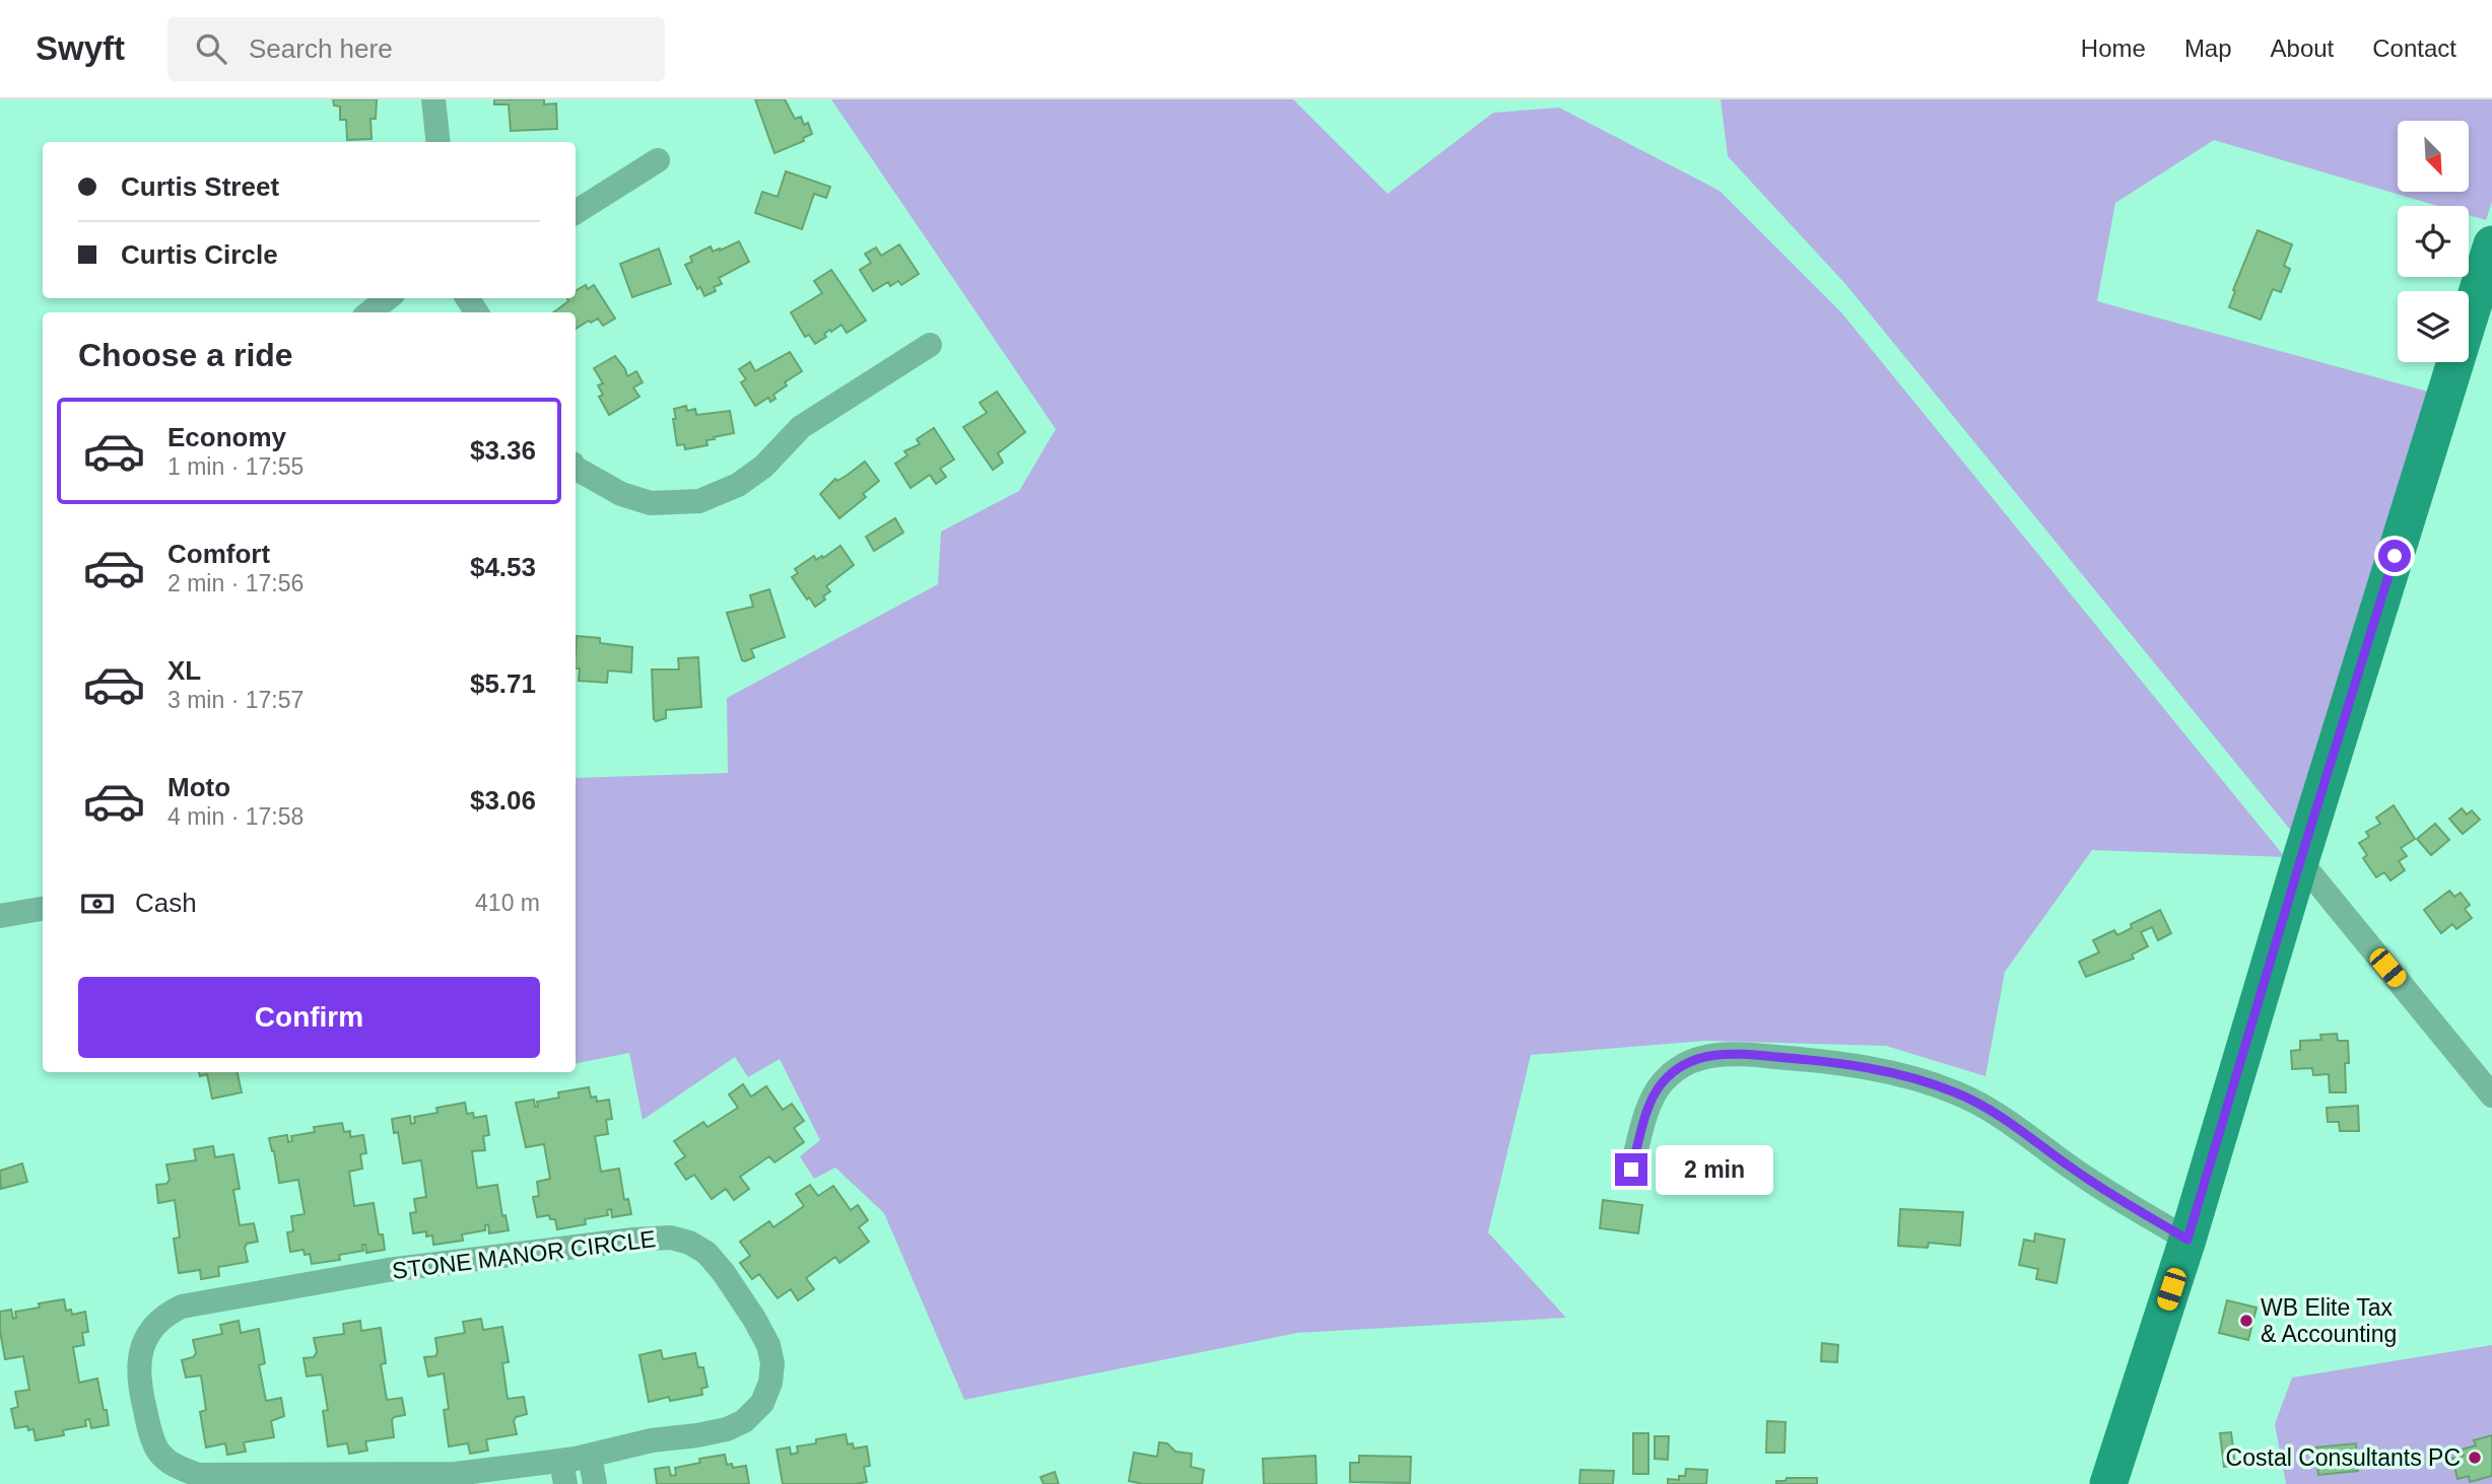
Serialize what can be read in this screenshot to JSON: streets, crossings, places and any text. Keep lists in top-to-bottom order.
{
  "streets": {
    "street": ["STONE MANOR CIRCLE"]
  },
  "places": ["WB Elite Tax & Accounting", "Costal Consultants PC"],
  "north": "bottom right",
  "page": {
    "header": "Swyft",
    "search": "Search here",
    "nav": [
      "Home",
      "Map",
      "About",
      "Contact"
    ],
    "banner": ["Curtis Street", "Curtis Circle"],
    "heading": "Choose a ride",
    "list": [
      {
        "name": "Economy",
        "note": "1 min · 17:55",
        "value": "$3.36"
      },
      {
        "name": "Comfort",
        "note": "2 min · 17:56",
        "value": "$4.53"
      },
      {
        "name": "XL",
        "note": "3 min · 17:57",
        "value": "$5.71"
      },
      {
        "name": "Moto",
        "note": "4 min · 17:58",
        "value": "$3.06"
      }
    ],
    "pay": ["Cash", "410 m"],
    "buttons": "Confirm",
    "bubble": "2 min"
  }
}
